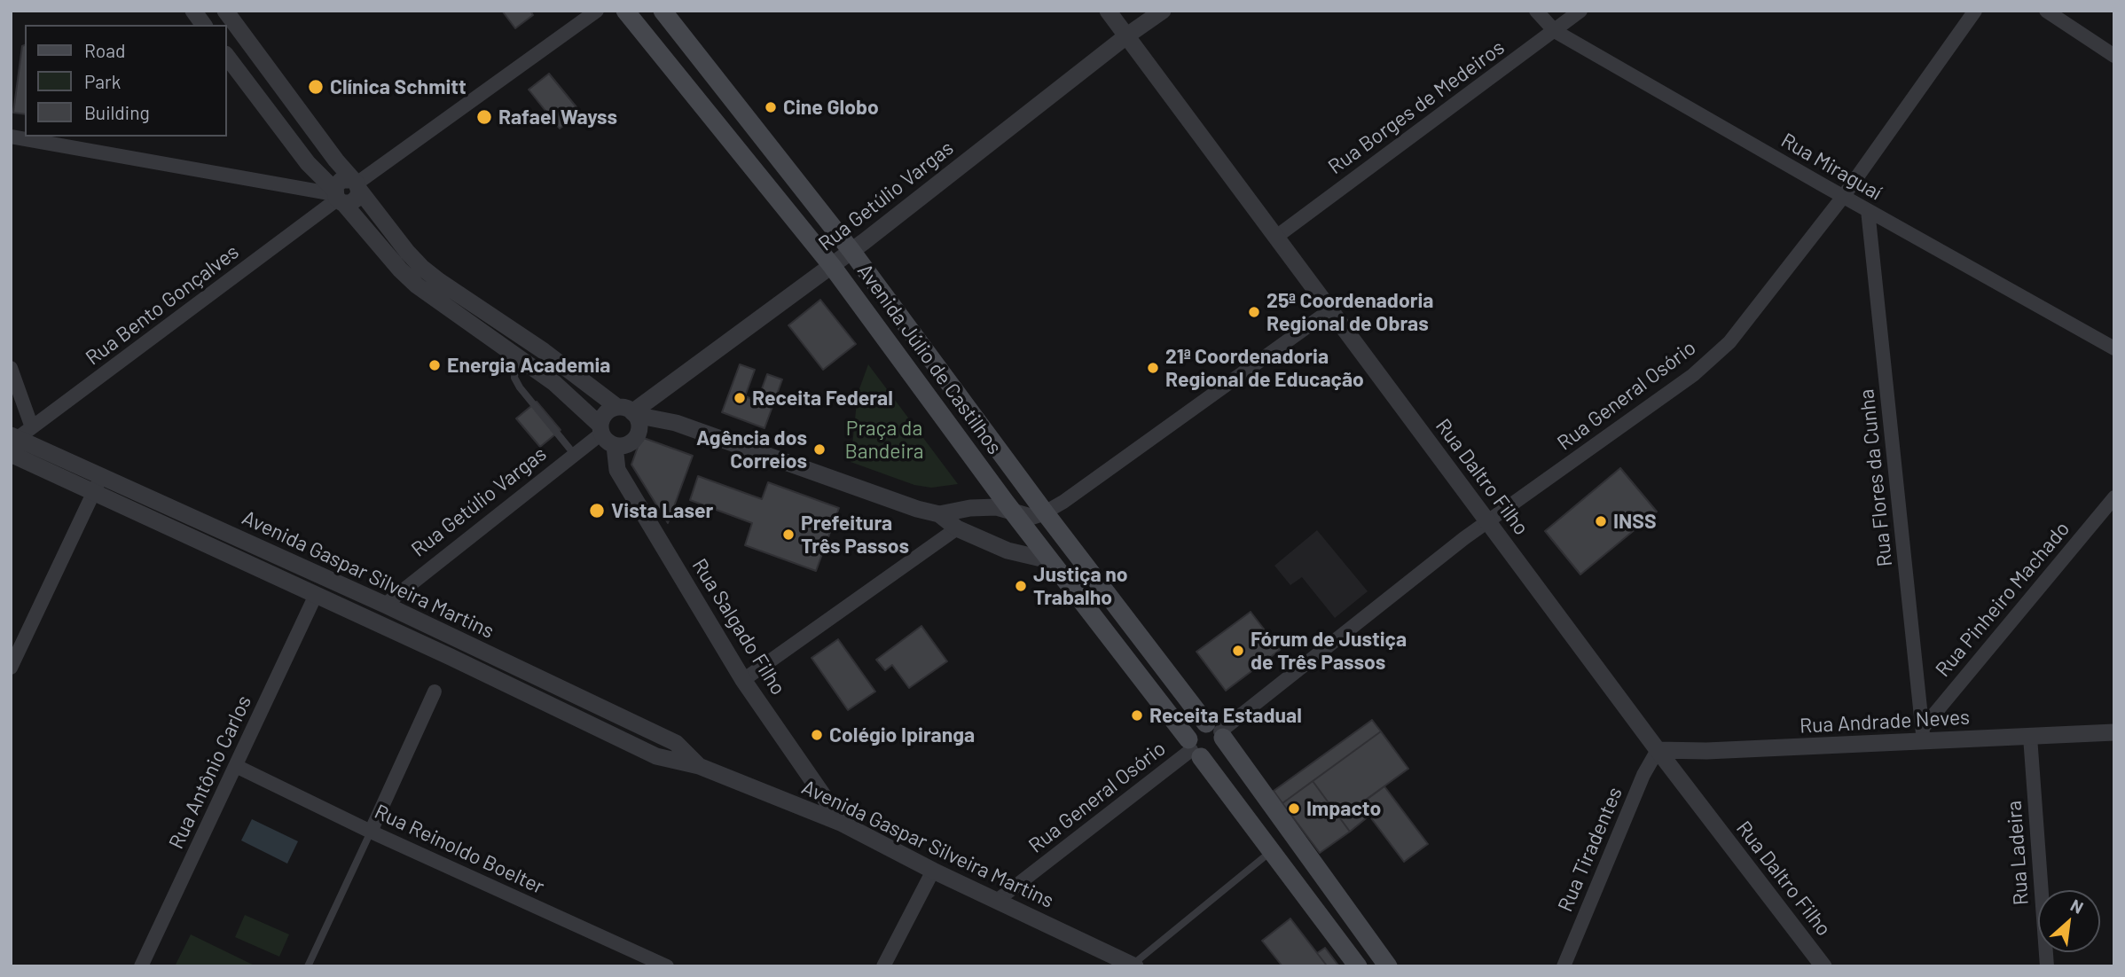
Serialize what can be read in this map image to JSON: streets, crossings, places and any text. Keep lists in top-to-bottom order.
{
  "streets": {
    "main road": ["Avenida Júlio de Castilhos"],
    "street": [
      "Rua Borges de Medeiros",
      "Rua Miraguaí",
      "Rua Getúlio Vargas",
      "Rua Bento Gonçalves",
      "Rua General Osório",
      "Rua Daltro Filho",
      "Rua Flores da Cunha",
      "Avenida Gaspar Silveira Martins",
      "Rua Pinheiro Machado",
      "Rua Salgado Filho",
      "Rua Andrade Neves",
      "Rua Antônio Carlos",
      "Rua Reinoldo Boelter",
      "Rua Tiradentes",
      "Rua Ladeira"
    ]
  },
  "crossings": [
    ["Rua Borges de Medeiros", "Rua Miraguaí"],
    ["Rua Borges de Medeiros", "Rua Daltro Filho"],
    ["Rua Miraguaí", "Rua General Osório"],
    ["Rua Miraguaí", "Rua Flores da Cunha"],
    ["Rua Getúlio Vargas", "Avenida Júlio de Castilhos"],
    ["Rua Getúlio Vargas", "Rua Daltro Filho"],
    ["Rua Getúlio Vargas", "Avenida Gaspar Silveira Martins"],
    ["Rua Getúlio Vargas", "Rua Salgado Filho"],
    ["Rua Bento Gonçalves", "Avenida Gaspar Silveira Martins"],
    ["Avenida Júlio de Castilhos", "Rua General Osório"],
    ["Rua General Osório", "Rua Daltro Filho"],
    ["Rua General Osório", "Avenida Gaspar Silveira Martins"],
    ["Rua Daltro Filho", "Rua Andrade Neves"],
    ["Rua Daltro Filho", "Rua Tiradentes"],
    ["Rua Flores da Cunha", "Rua Pinheiro Machado"],
    ["Rua Flores da Cunha", "Rua Andrade Neves"],
    ["Avenida Gaspar Silveira Martins", "Rua Salgado Filho"],
    ["Avenida Gaspar Silveira Martins", "Rua Antônio Carlos"],
    ["Rua Pinheiro Machado", "Rua Andrade Neves"],
    ["Rua Andrade Neves", "Rua Tiradentes"],
    ["Rua Andrade Neves", "Rua Ladeira"],
    ["Rua Antônio Carlos", "Rua Reinoldo Boelter"]
  ],
  "parks": ["Praça da Bandeira"],
  "places": [
    "Clínica Schmitt",
    "Cine Globo",
    "Rafael Wayss",
    "25ª Coordenadoria Regional de Obras",
    "Energia Academia",
    "21ª Coordenadoria Regional de Educação",
    "Receita Federal",
    "Agência dos Correios",
    "Vista Laser",
    "INSS",
    "Prefeitura Três Passos",
    "Justiça no Trabalho",
    "Fórum de Justiça de Três Passos",
    "Receita Estadual",
    "Colégio Ipiranga",
    "Impacto"
  ],
  "legend": ["Road", "Park", "Building"],
  "north": "top right"
}
